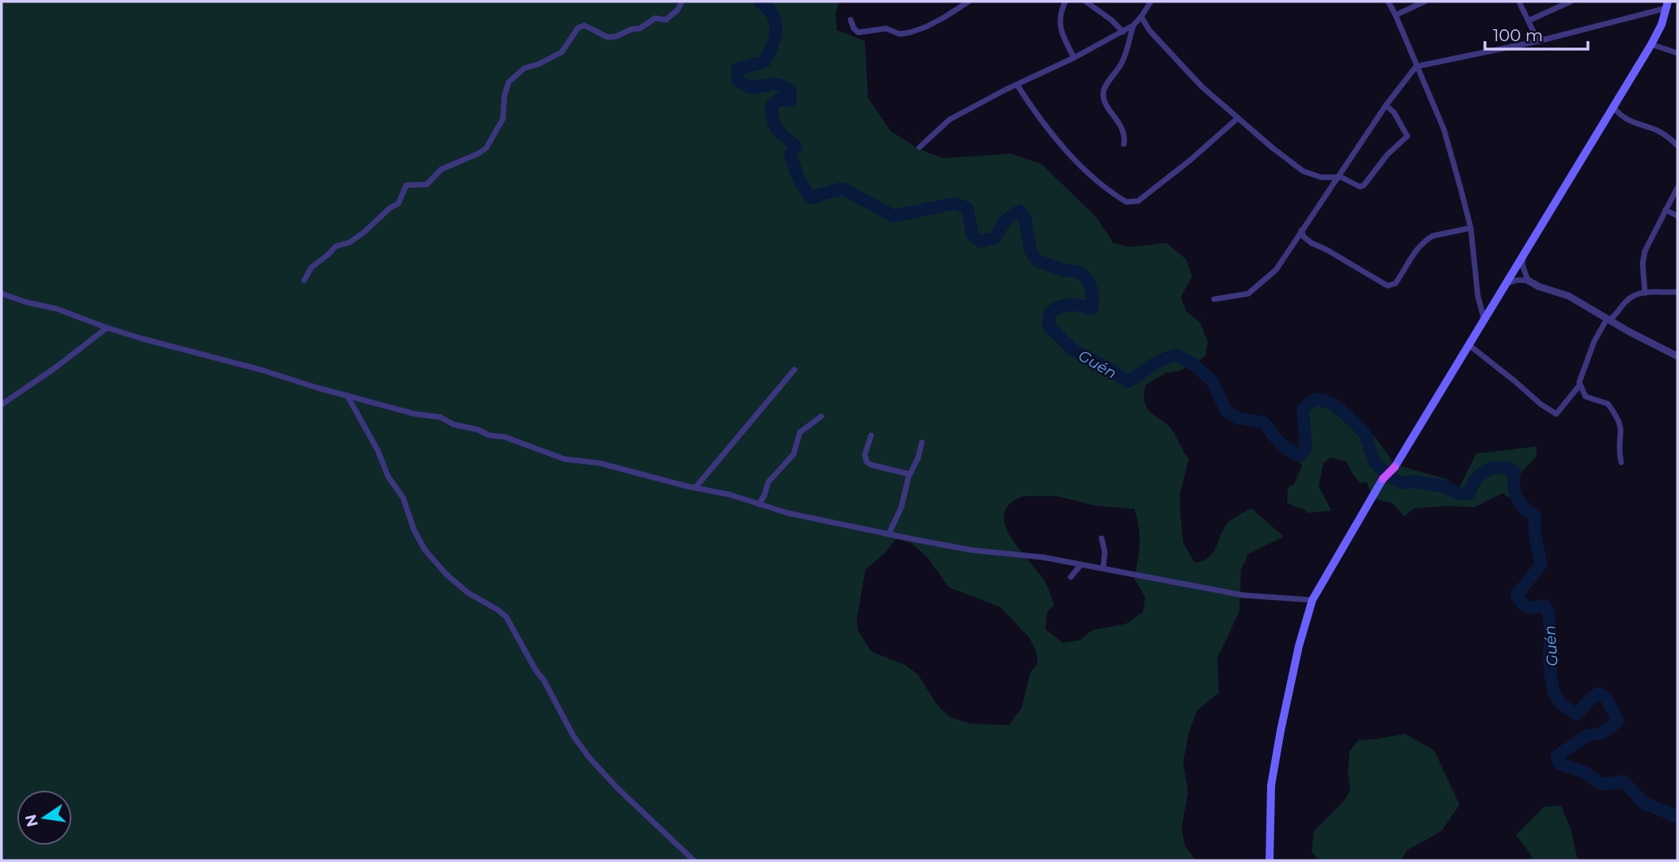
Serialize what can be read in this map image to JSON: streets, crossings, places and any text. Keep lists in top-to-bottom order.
{
  "water": ["Guén"],
  "scale_bar": "100 m",
  "north": "left"
}
